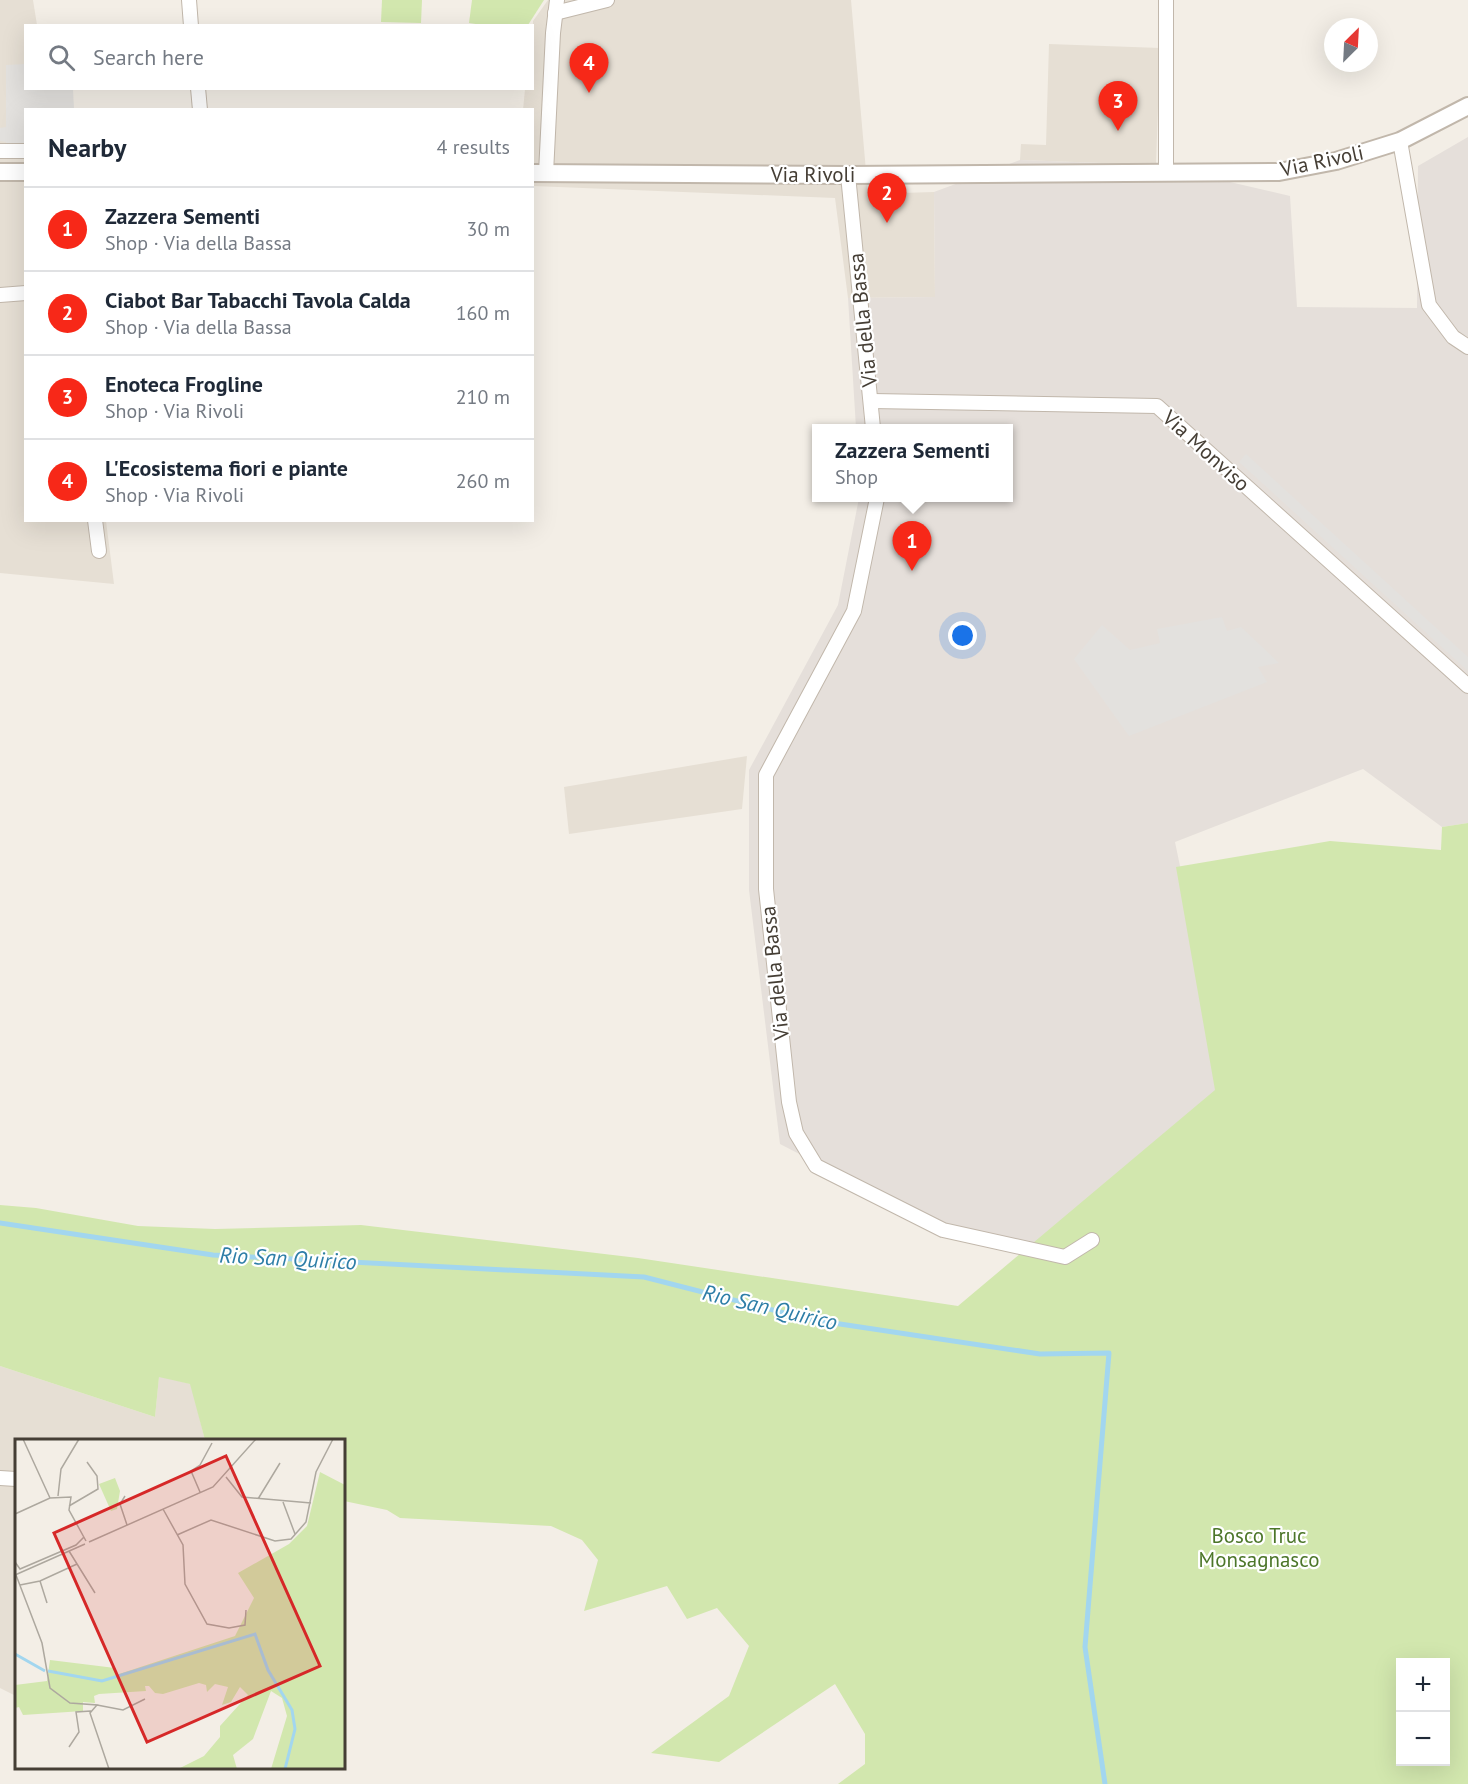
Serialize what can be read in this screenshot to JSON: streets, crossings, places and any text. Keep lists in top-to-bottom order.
{
  "streets": {
    "street": ["Via Rivoli", "Via della Bassa", "Via Monviso"]
  },
  "crossings": [
    ["Via Rivoli", "Via della Bassa"],
    ["Via della Bassa", "Via Monviso"]
  ],
  "water": ["Rio San Quirico"],
  "parks": ["Bosco Truc Monsagnasco"],
  "north": "top right",
  "page": {
    "search": "Search here",
    "pins": [
      "4",
      "3",
      "2",
      "1"
    ],
    "heading": ["Nearby", "4 results"],
    "list": [
      {
        "mark": "1",
        "name": "Zazzera Sementi",
        "note": "Shop · Via della Bassa",
        "value": "30 m"
      },
      {
        "mark": "2",
        "name": "Ciabot Bar Tabacchi Tavola Calda",
        "note": "Shop · Via della Bassa",
        "value": "160 m"
      },
      {
        "mark": "3",
        "name": "Enoteca Frogline",
        "note": "Shop · Via Rivoli",
        "value": "210 m"
      },
      {
        "mark": "4",
        "name": "L'Ecosistema fiori e piante",
        "note": "Shop · Via Rivoli",
        "value": "260 m"
      }
    ],
    "popup": ["Zazzera Sementi", "Shop"],
    "map_buttons": ["+", "−"]
  }
}
